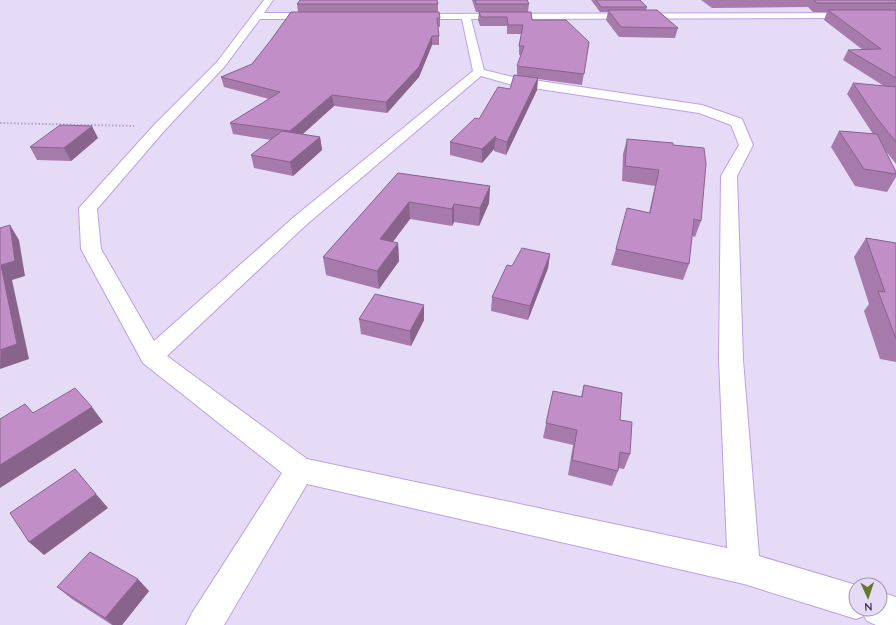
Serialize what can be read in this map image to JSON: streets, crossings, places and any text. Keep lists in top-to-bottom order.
{
  "north": "bottom"
}
